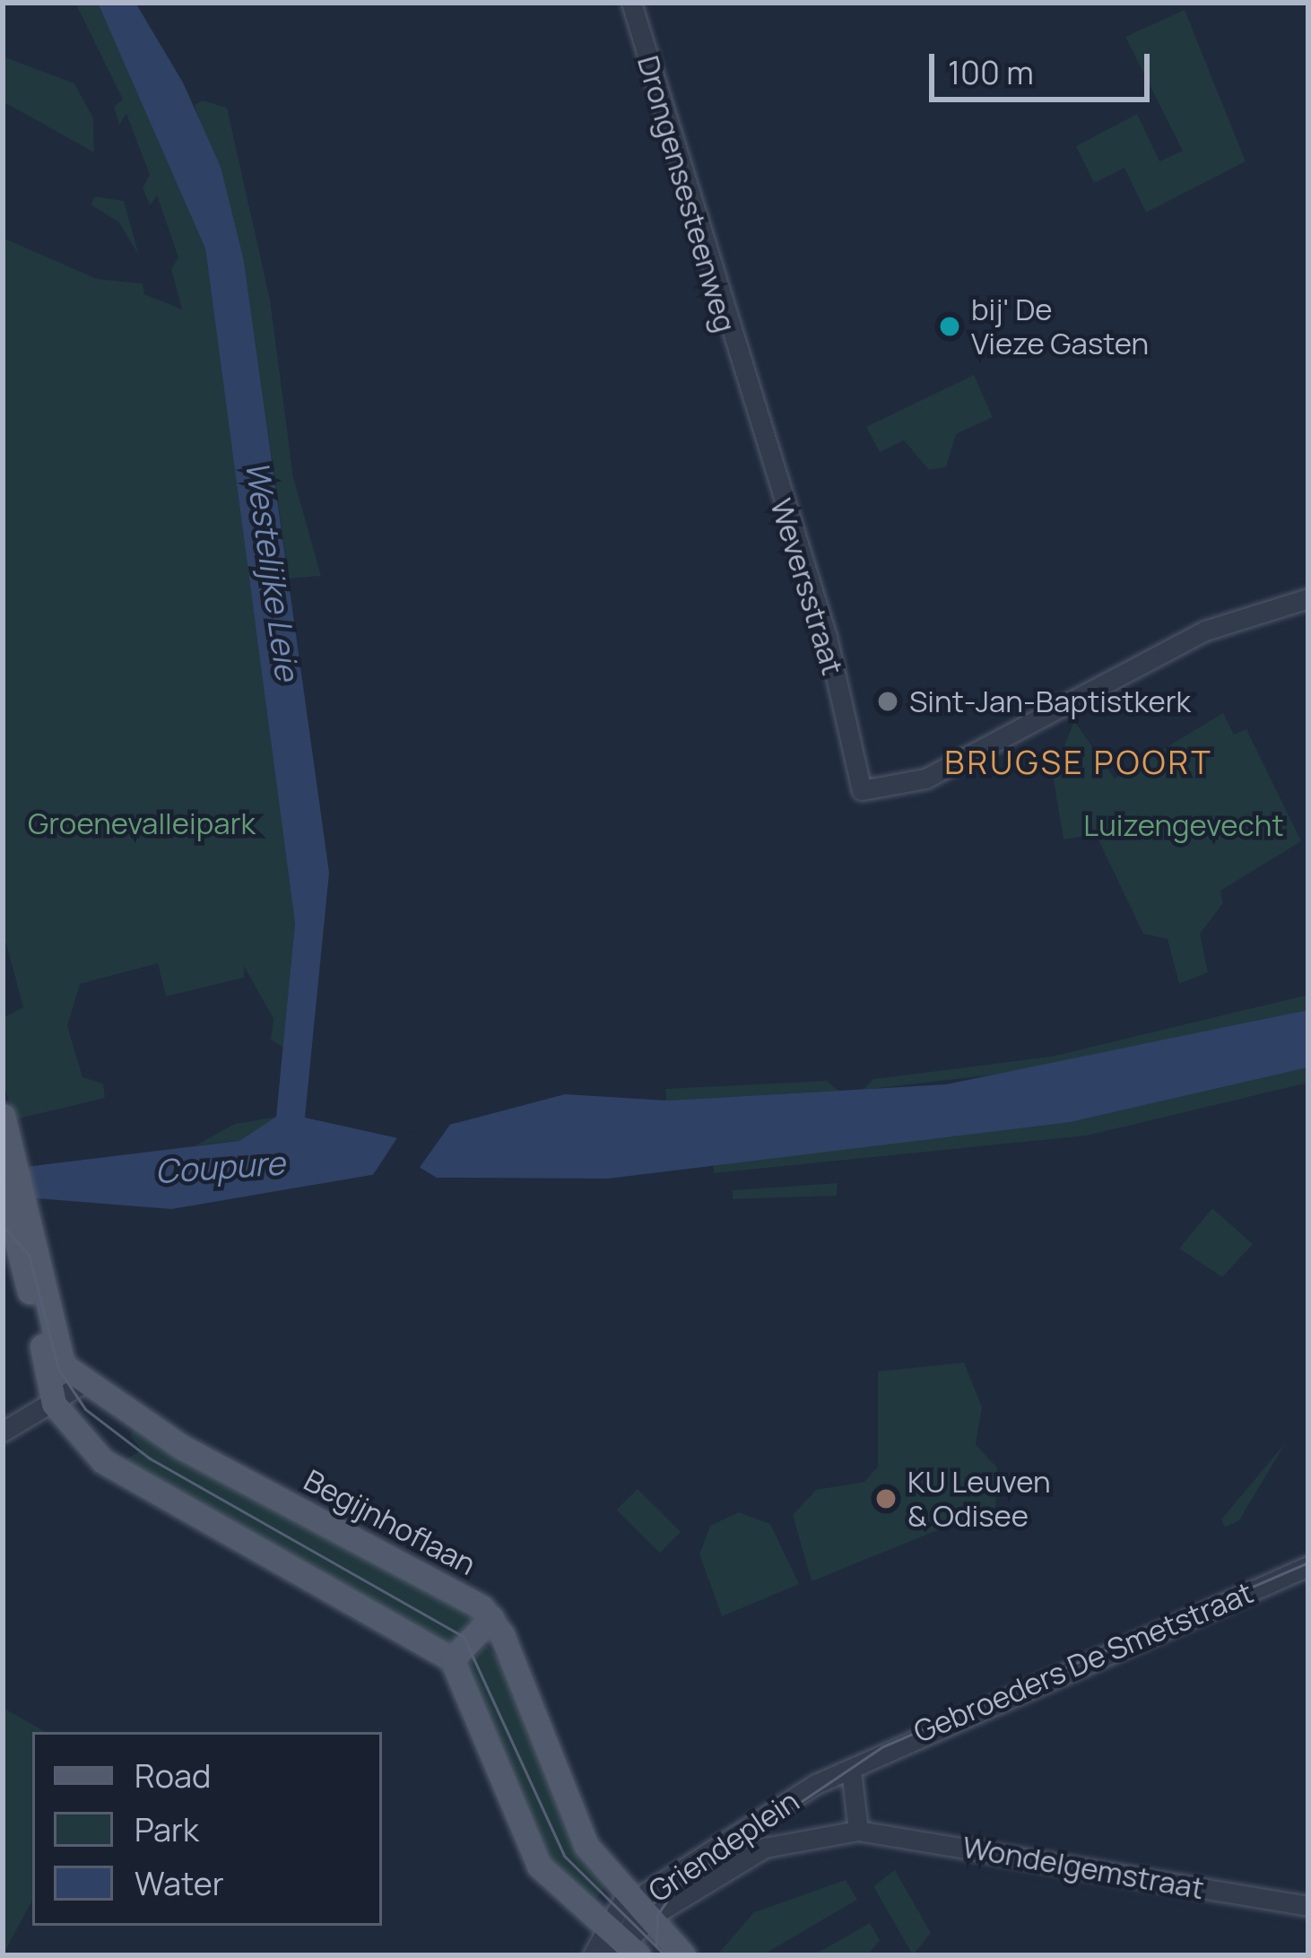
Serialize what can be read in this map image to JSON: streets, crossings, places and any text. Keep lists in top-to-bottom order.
{
  "streets": {
    "main road": ["Begijnhoflaan"],
    "street": [
      "Drongensesteenweg",
      "Weversstraat",
      "Gebroeders De Smetstraat",
      "Griendeplein",
      "Wondelgemstraat"
    ]
  },
  "crossings": [
    ["Drongensesteenweg", "Weversstraat"],
    ["Gebroeders De Smetstraat", "Griendeplein"],
    ["Griendeplein", "Wondelgemstraat"]
  ],
  "districts": ["BRUGSE POORT"],
  "water": ["Westelijke Leie", "Coupure"],
  "parks": ["Groenevalleipark", "Luizengevecht"],
  "places": ["bij' De Vieze Gasten", "Sint-Jan-Baptistkerk", "KU Leuven & Odisee"],
  "legend": ["Road", "Park", "Water"],
  "scale_bar": "100 m"
}
